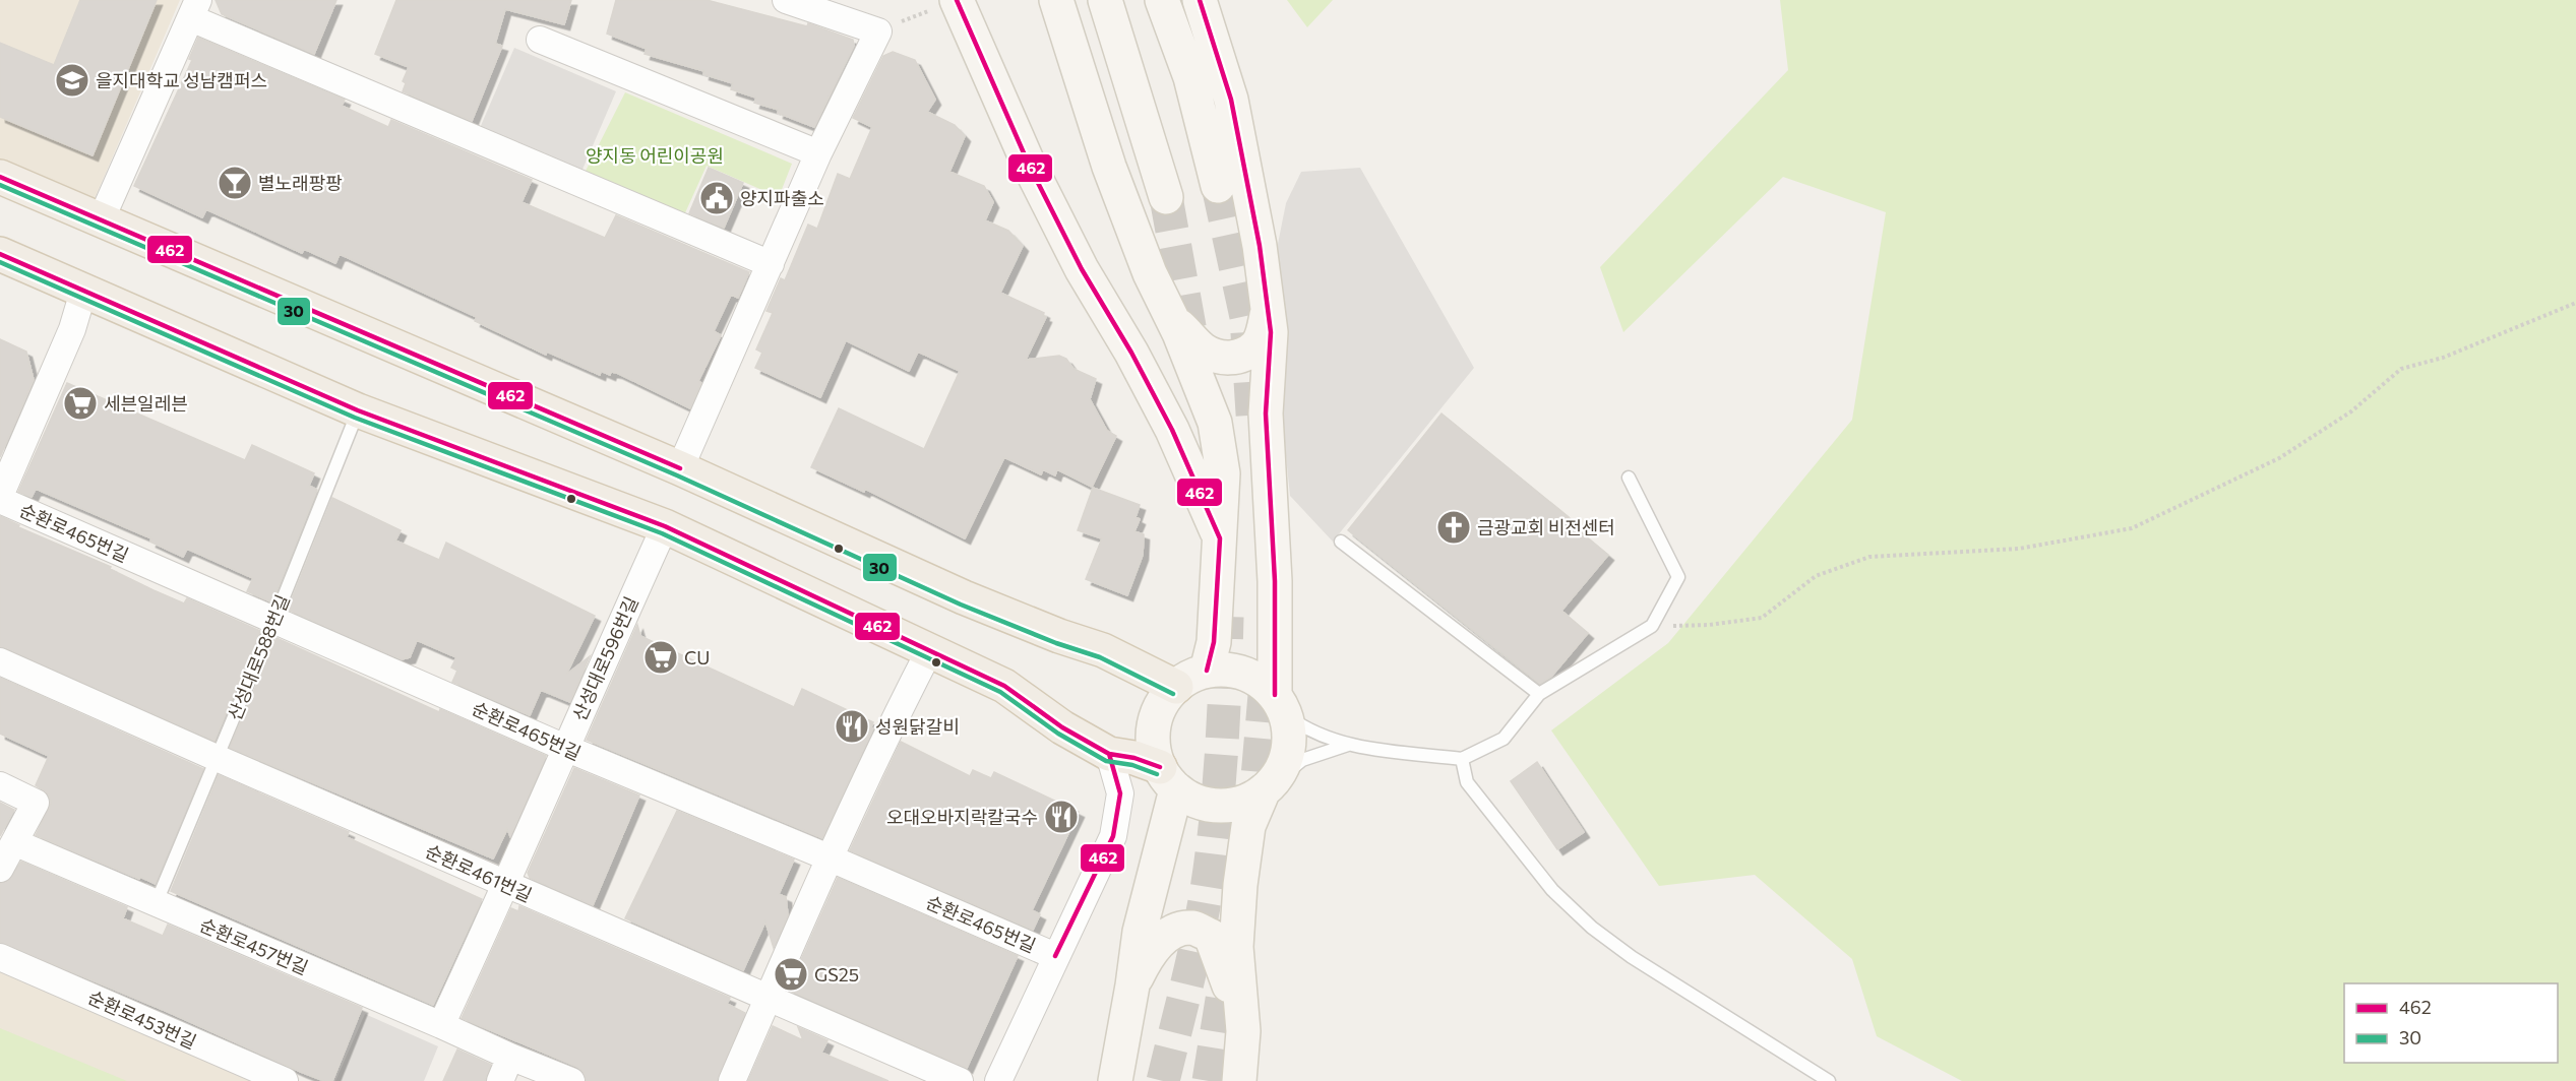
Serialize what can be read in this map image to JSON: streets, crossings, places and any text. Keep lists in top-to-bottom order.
{
  "streets": {
    "street": [
      "순환로465번길",
      "산성대로596번길",
      "순환로461번길",
      "순환로457번길",
      "순환로453번길"
    ],
    "lane": ["산성대로588번길"]
  },
  "crossings": [
    ["순환로465번길", "산성대로588번길"],
    ["순환로465번길", "산성대로596번길"],
    ["산성대로588번길", "순환로461번길"],
    ["산성대로588번길", "순환로457번길"],
    ["산성대로596번길", "순환로461번길"],
    ["산성대로596번길", "순환로457번길"]
  ],
  "parks": ["양지동 어린이공원"],
  "places": {
    "school or university": ["을지대학교 성남캠퍼스"],
    "bar": ["별노래팡팡"],
    "public building": ["양지파출소"],
    "supermarket": ["세븐일레븐", "CU", "GS25"],
    "church": ["금광교회 비전센터"],
    "restaurant": ["성원닭갈비", "오대오바지락칼국수"]
  },
  "lines": ["transit line 462", "transit line 30"],
  "legend": ["462", "30"]
}
